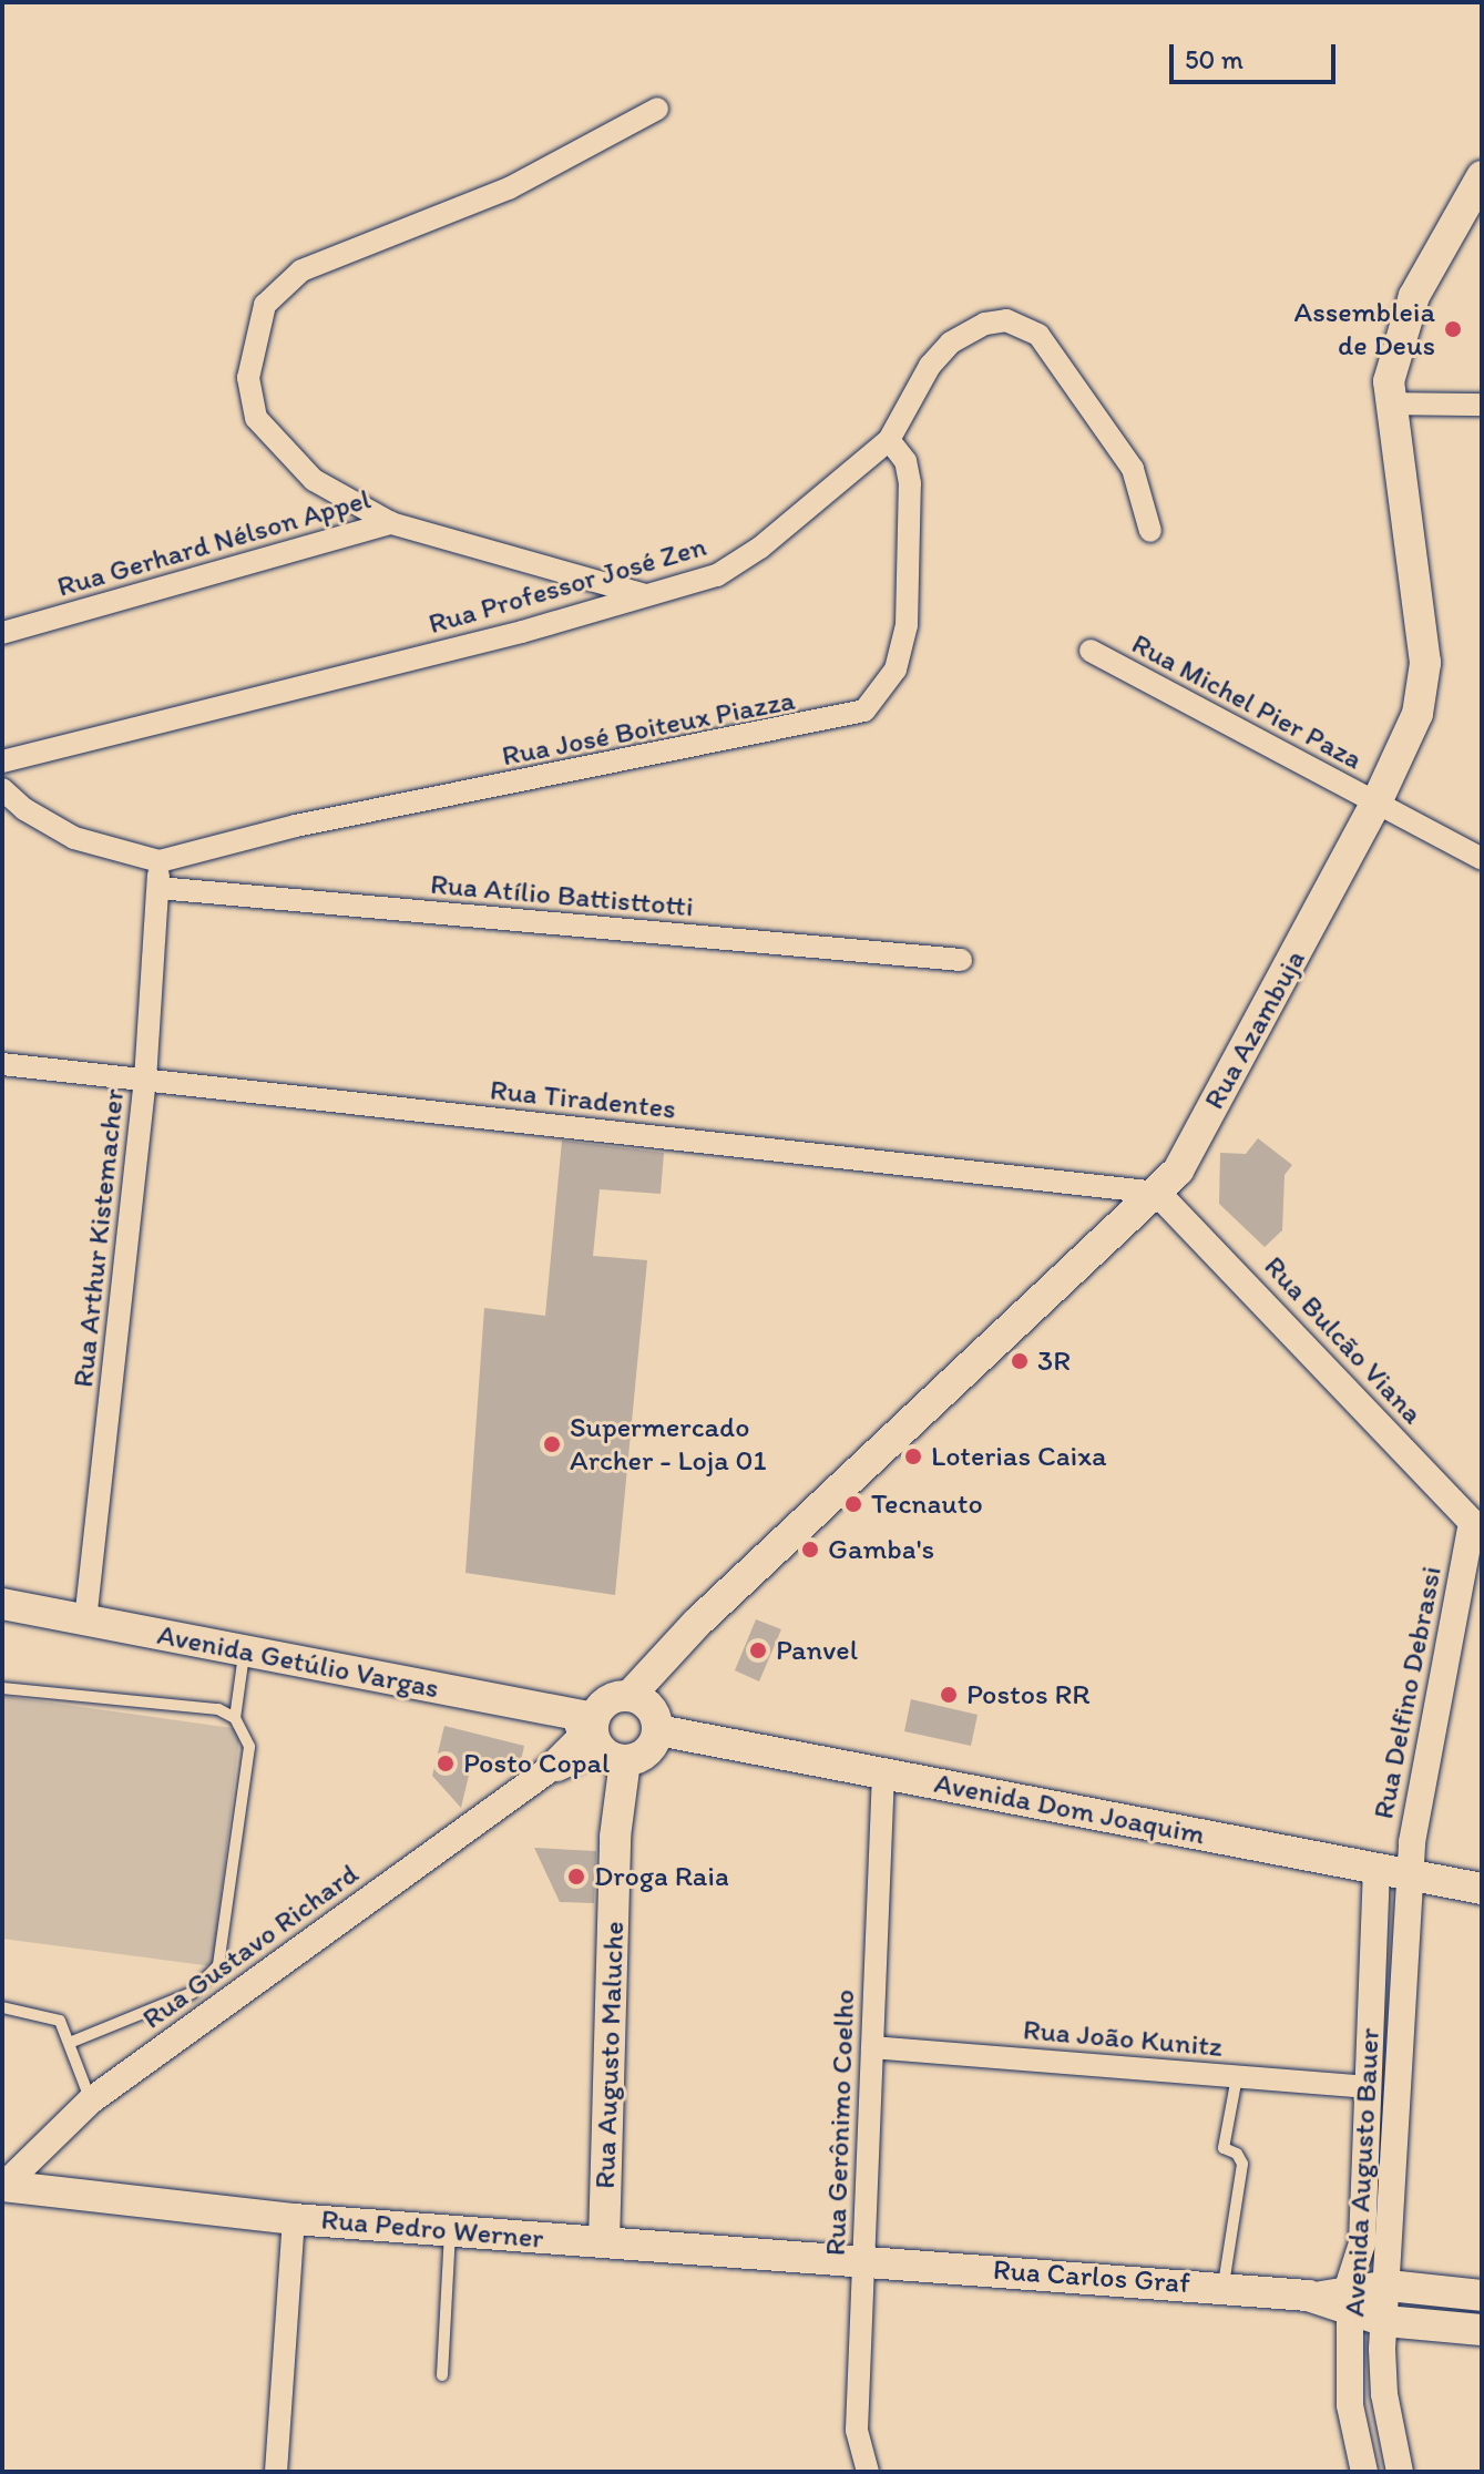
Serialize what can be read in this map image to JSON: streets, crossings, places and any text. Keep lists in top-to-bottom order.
{
  "streets": {
    "main road": [
      "Rua Azambuja",
      "Avenida Getúlio Vargas",
      "Avenida Dom Joaquim",
      "Rua Augusto Maluche",
      "Rua Pedro Werner",
      "Rua Carlos Graf"
    ],
    "street": [
      "Rua Gerhard Nélson Appel",
      "Rua Professor José Zen",
      "Rua Michel Pier Paza",
      "Rua José Boiteux Piazza",
      "Rua Atílio Battisttotti",
      "Rua Tiradentes",
      "Rua Arthur Kistemacher",
      "Rua Bulcão Viana",
      "Rua Delfino Debrassi",
      "Rua Gustavo Richard",
      "Rua João Kunitz",
      "Rua Gerônimo Coelho",
      "Avenida Augusto Bauer"
    ]
  },
  "crossings": [
    ["Rua Gerhard Nélson Appel", "Rua Professor José Zen"],
    ["Rua Professor José Zen", "Rua José Boiteux Piazza"],
    ["Rua Michel Pier Paza", "Rua Azambuja"],
    ["Rua José Boiteux Piazza", "Rua Arthur Kistemacher"],
    ["Rua Atílio Battisttotti", "Rua Arthur Kistemacher"],
    ["Rua Azambuja", "Rua Tiradentes"],
    ["Rua Azambuja", "Rua Bulcão Viana"],
    ["Rua Azambuja", "Avenida Getúlio Vargas"],
    ["Rua Azambuja", "Rua Gustavo Richard"],
    ["Rua Azambuja", "Rua Augusto Maluche"],
    ["Rua Tiradentes", "Rua Arthur Kistemacher"],
    ["Rua Tiradentes", "Rua Bulcão Viana"],
    ["Rua Arthur Kistemacher", "Avenida Getúlio Vargas"],
    ["Rua Bulcão Viana", "Rua Delfino Debrassi"],
    ["Avenida Getúlio Vargas", "Rua Gustavo Richard"],
    ["Avenida Getúlio Vargas", "Rua Augusto Maluche"],
    ["Rua Delfino Debrassi", "Avenida Dom Joaquim"],
    ["Rua Delfino Debrassi", "Avenida Augusto Bauer"],
    ["Avenida Dom Joaquim", "Rua Gerônimo Coelho"],
    ["Avenida Dom Joaquim", "Avenida Augusto Bauer"],
    ["Rua Gustavo Richard", "Rua Augusto Maluche"],
    ["Rua Gustavo Richard", "Rua Pedro Werner"],
    ["Rua João Kunitz", "Rua Gerônimo Coelho"],
    ["Rua João Kunitz", "Avenida Augusto Bauer"],
    ["Rua Augusto Maluche", "Rua Pedro Werner"],
    ["Rua Gerônimo Coelho", "Rua Pedro Werner"],
    ["Rua Gerônimo Coelho", "Rua Carlos Graf"],
    ["Avenida Augusto Bauer", "Rua Carlos Graf"],
    ["Rua Pedro Werner", "Rua Carlos Graf"]
  ],
  "places": [
    "Assembleia de Deus",
    "3R",
    "Supermercado Archer - Loja 01",
    "Loterias Caixa",
    "Tecnauto",
    "Gamba's",
    "Panvel",
    "Postos RR",
    "Posto Copal",
    "Droga Raia"
  ],
  "scale_bar": "50 m"
}
